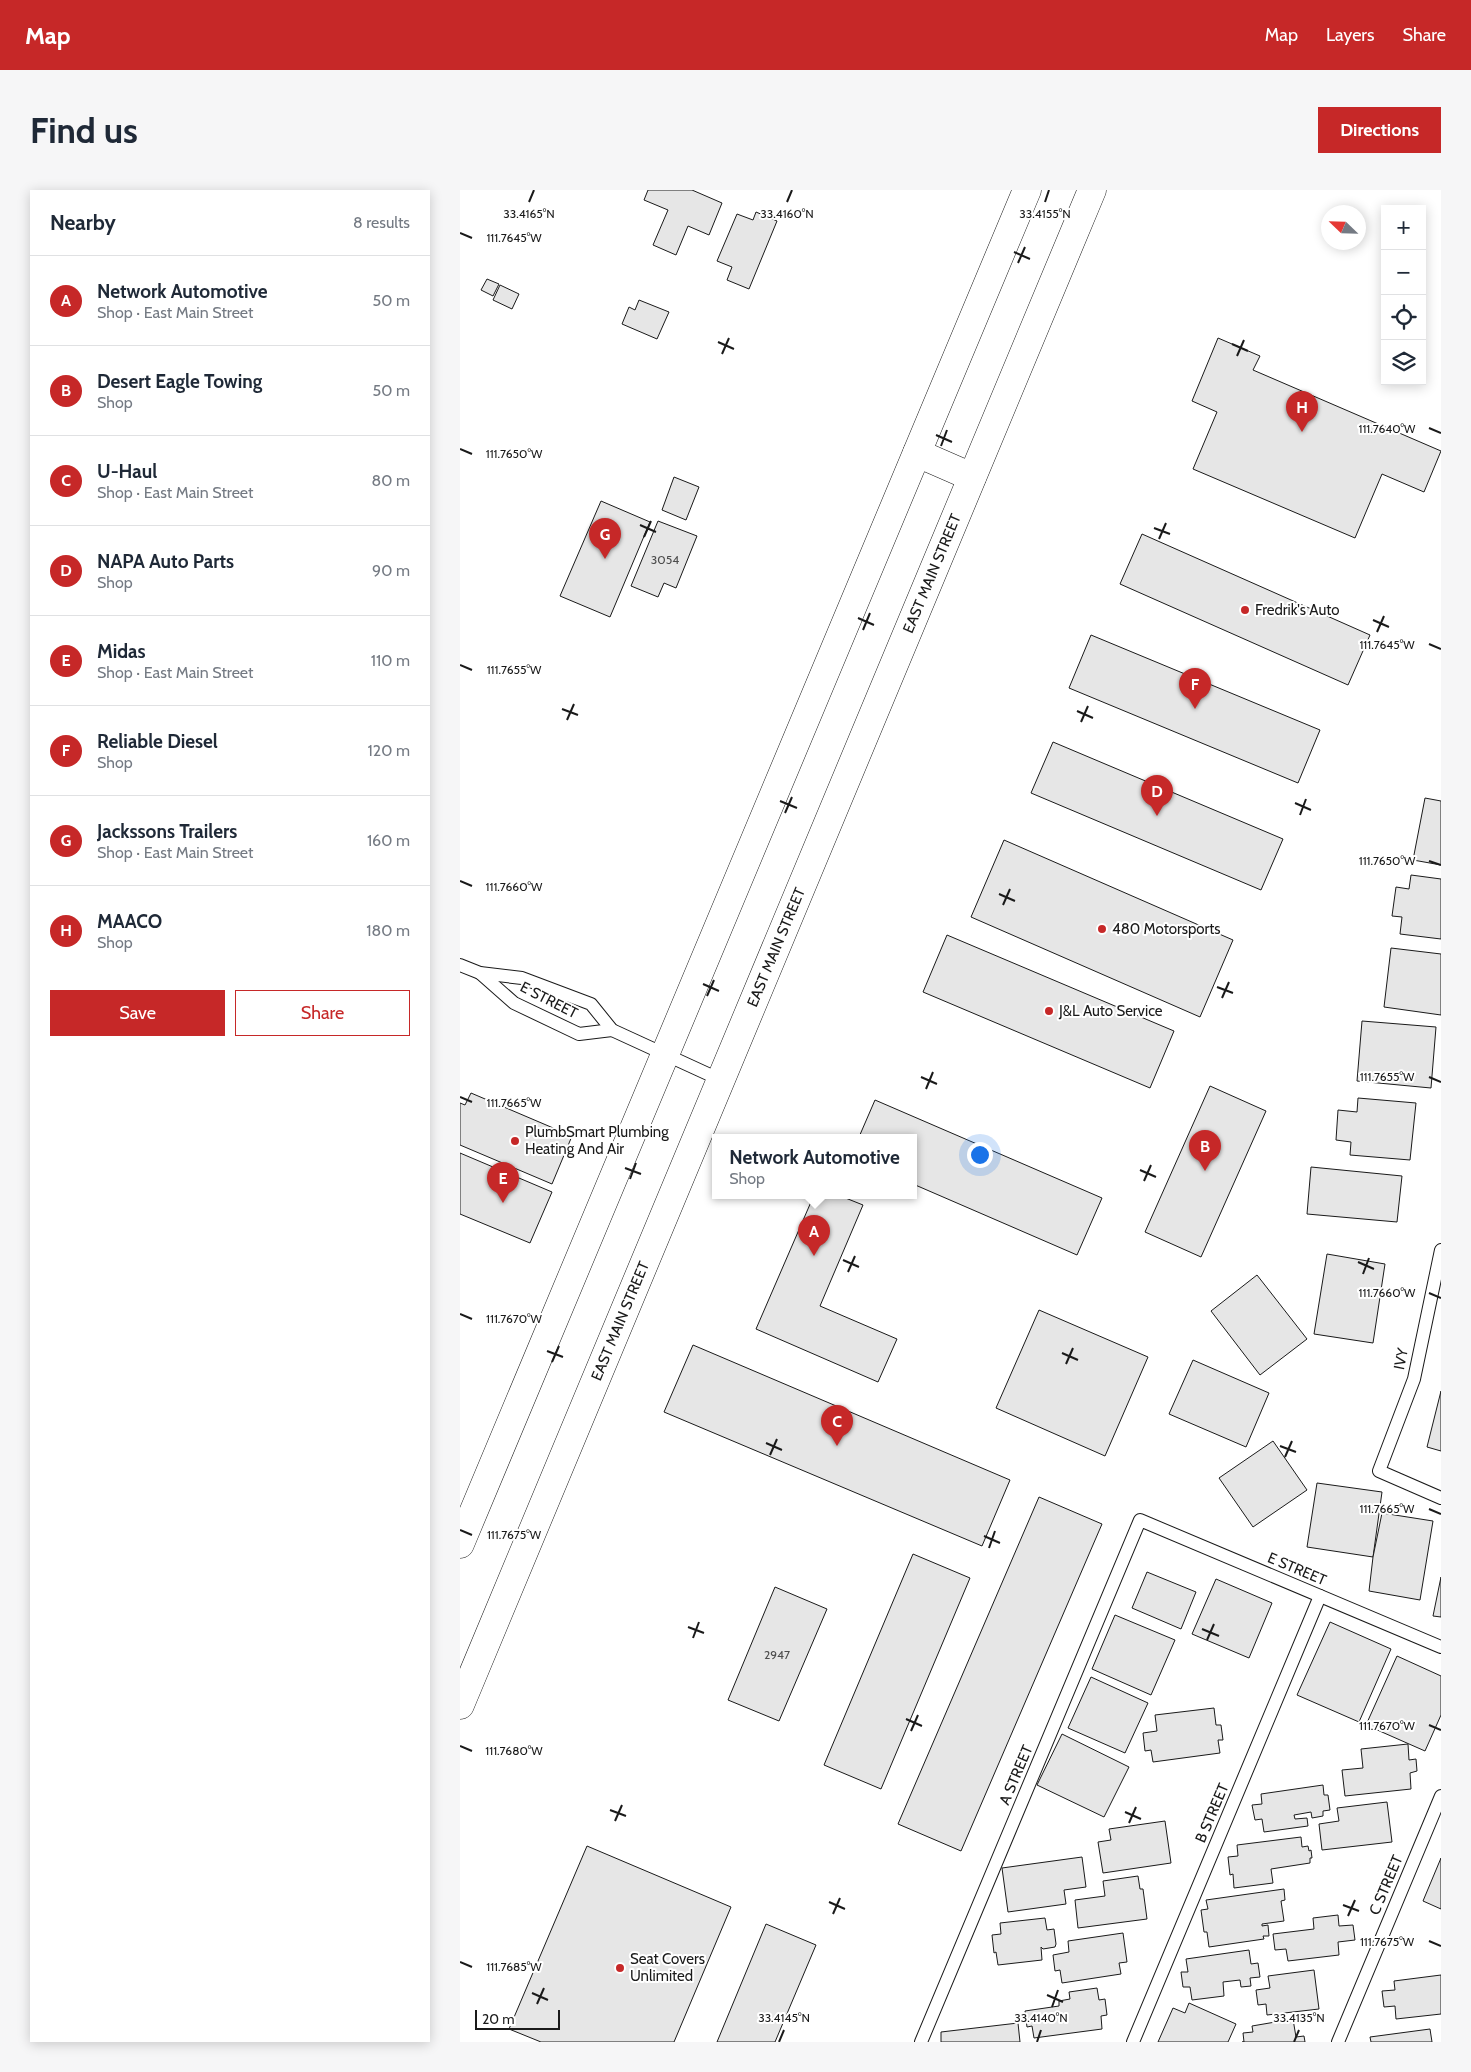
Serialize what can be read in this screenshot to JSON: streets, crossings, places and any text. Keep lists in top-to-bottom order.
{
  "streets": {
    "main road": ["EAST MAIN STREET"],
    "lane": [
      "E STREET",
      "IVY",
      "A STREET",
      "B STREET",
      "C STREET"
    ]
  },
  "crossings": [
    ["EAST MAIN STREET", "E STREET"],
    ["E STREET", "A STREET"],
    ["E STREET", "B STREET"]
  ],
  "places": [
    "Fredrik's Auto",
    "480 Motorsports",
    "J&L Auto Service",
    "PlumbSmart Plumbing Heating And Air",
    "Seat Covers Unlimited"
  ],
  "house_numbers": ["3054", "2947"],
  "scale_bar": "20 m",
  "north": "top left",
  "page": {
    "header": "Map",
    "nav": ["Map", "Layers", "Share"],
    "buttons": [
      "Directions",
      ["Save", "Share"]
    ],
    "title": "Find us",
    "heading": ["Nearby", "8 results"],
    "map_buttons": ["+", "−"],
    "list": [
      {
        "mark": "A",
        "name": "Network Automotive",
        "note": "Shop · East Main Street",
        "value": "50 m"
      },
      {
        "mark": "B",
        "name": "Desert Eagle Towing",
        "note": "Shop",
        "value": "50 m"
      },
      {
        "mark": "C",
        "name": "U-Haul",
        "note": "Shop · East Main Street",
        "value": "80 m"
      },
      {
        "mark": "D",
        "name": "NAPA Auto Parts",
        "note": "Shop",
        "value": "90 m"
      },
      {
        "mark": "E",
        "name": "Midas",
        "note": "Shop · East Main Street",
        "value": "110 m"
      },
      {
        "mark": "F",
        "name": "Reliable Diesel",
        "note": "Shop",
        "value": "120 m"
      },
      {
        "mark": "G",
        "name": "Jackssons Trailers",
        "note": "Shop · East Main Street",
        "value": "160 m"
      },
      {
        "mark": "H",
        "name": "MAACO",
        "note": "Shop",
        "value": "180 m"
      }
    ],
    "pins": [
      "H",
      "G",
      "F",
      "D",
      "B",
      "E",
      "A",
      "C"
    ],
    "popup": ["Network Automotive", "Shop"],
    "scale": "20 m"
  },
  "coordinates": [
    "33.4165°N",
    "33.4155°N",
    "33.4160°N",
    "111.7645°W",
    "111.7640°W",
    "111.7650°W",
    "111.7655°W",
    "111.7660°W",
    "111.7665°W",
    "111.7670°W",
    "111.7675°W",
    "111.7680°W",
    "111.7685°W",
    "33.4145°N",
    "33.4140°N",
    "33.4135°N"
  ]
}
